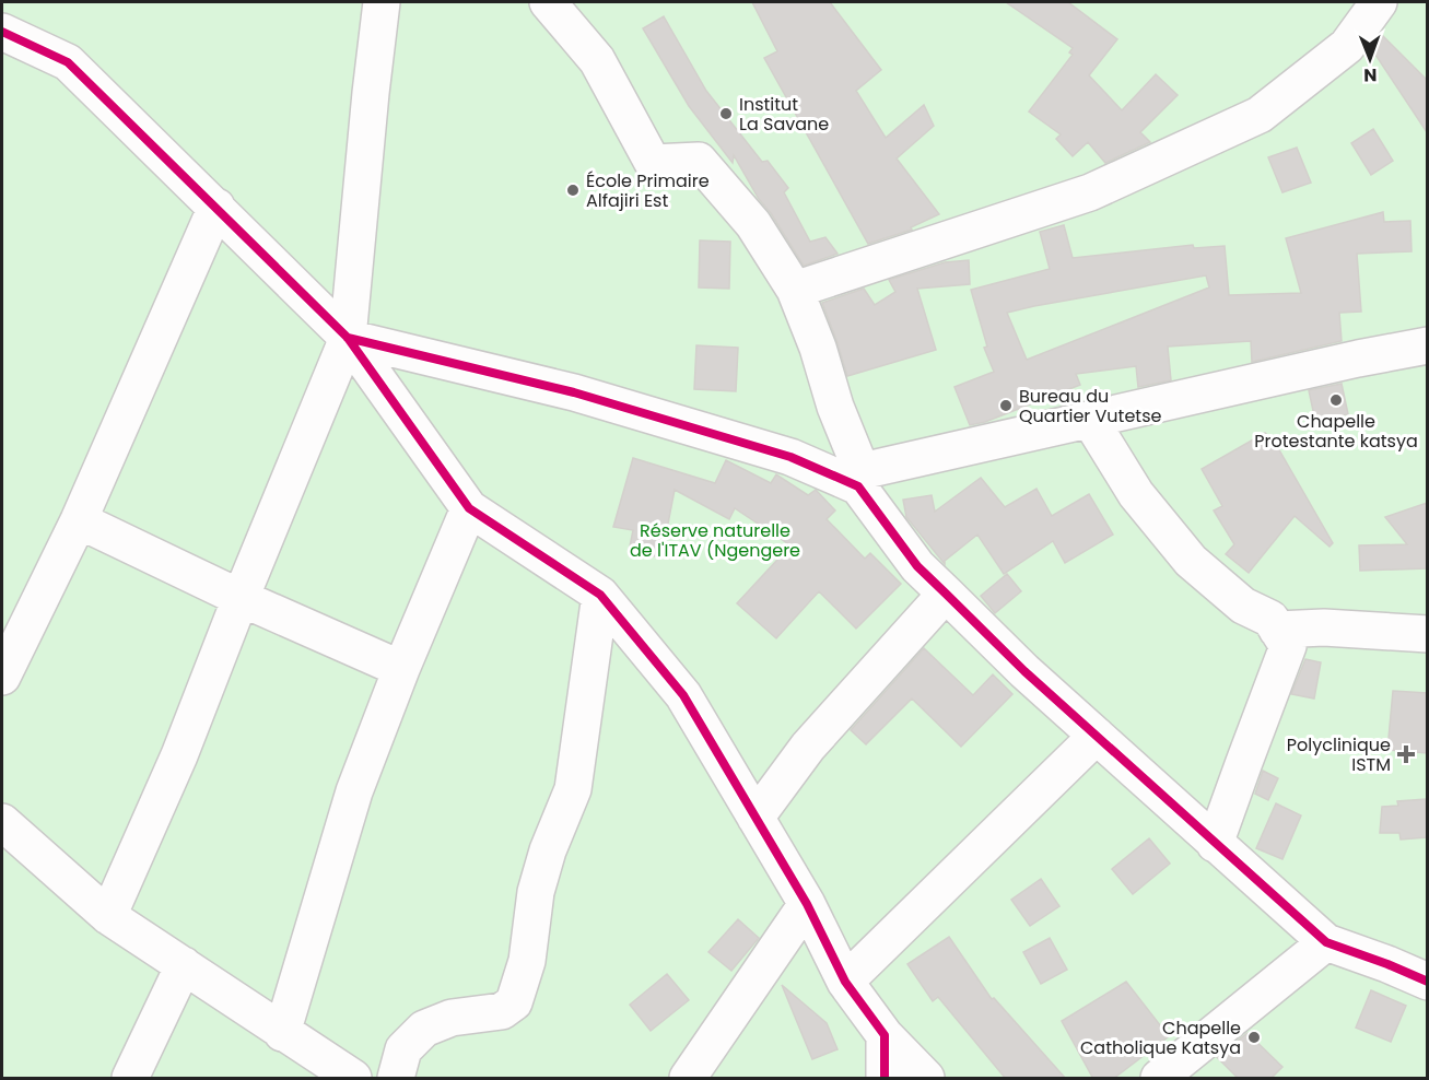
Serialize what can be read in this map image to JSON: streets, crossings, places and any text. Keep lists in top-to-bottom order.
{
  "parks": ["Réserve naturelle de l'ITAV (Ngengere"],
  "places": {
    "other": [
      "Institut La Savane",
      "École Primaire Alfajiri Est",
      "Chapelle Protestante katsya",
      "Bureau du Quartier Vutetse",
      "Chapelle Catholique Katsya"
    ],
    "health": ["Polyclinique ISTM"]
  },
  "north": "bottom"
}
